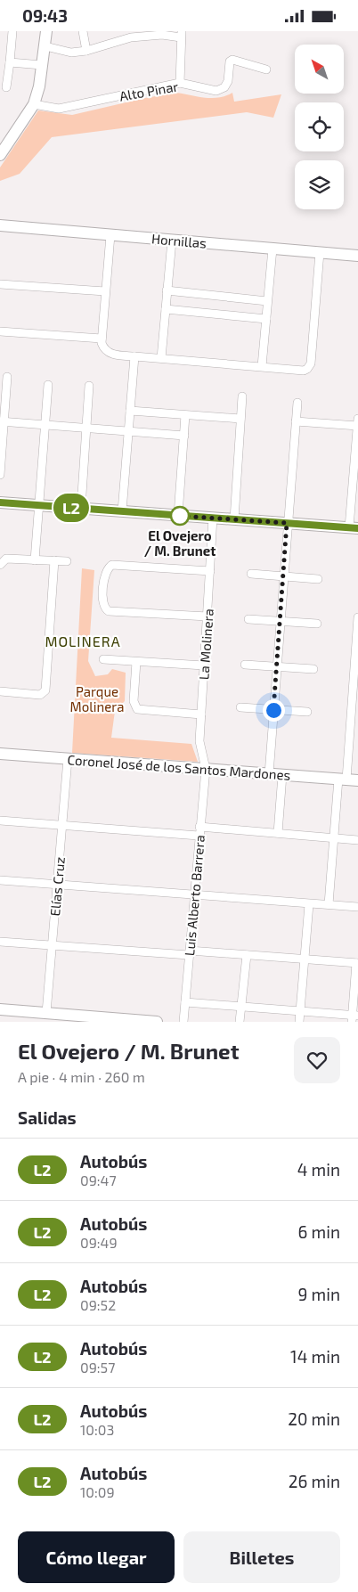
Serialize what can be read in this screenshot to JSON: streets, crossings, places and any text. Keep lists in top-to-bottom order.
{
  "streets": {
    "street": [
      "Alto Pinar",
      "Hornillas",
      "La Molinera",
      "Coronel José de los Santos Mardones",
      "Elías Cruz",
      "Luis Alberto Barrera"
    ]
  },
  "crossings": [
    ["La Molinera", "Coronel José de los Santos Mardones"],
    ["La Molinera", "Luis Alberto Barrera"],
    ["Coronel José de los Santos Mardones", "Elías Cruz"],
    ["Coronel José de los Santos Mardones", "Luis Alberto Barrera"]
  ],
  "districts": ["MOLINERA"],
  "parks": ["Parque Molinera"],
  "places": ["El Ovejero / M. Brunet"],
  "lines": ["bus line L2"],
  "north": "top left",
  "page": {
    "status": "09:43",
    "on_map": "L2",
    "heading": [
      ["El Ovejero / M. Brunet", "A pie · 4 min · 260 m"],
      "Salidas"
    ],
    "list": [
      {
        "mark": "L2",
        "name": "Autobús",
        "note": "09:47",
        "value": "4 min"
      },
      {
        "mark": "L2",
        "name": "Autobús",
        "note": "09:49",
        "value": "6 min"
      },
      {
        "mark": "L2",
        "name": "Autobús",
        "note": "09:52",
        "value": "9 min"
      },
      {
        "mark": "L2",
        "name": "Autobús",
        "note": "09:57",
        "value": "14 min"
      },
      {
        "mark": "L2",
        "name": "Autobús",
        "note": "10:03",
        "value": "20 min"
      },
      {
        "mark": "L2",
        "name": "Autobús",
        "note": "10:09",
        "value": "26 min"
      }
    ],
    "buttons": ["Cómo llegar", "Billetes"]
  }
}
